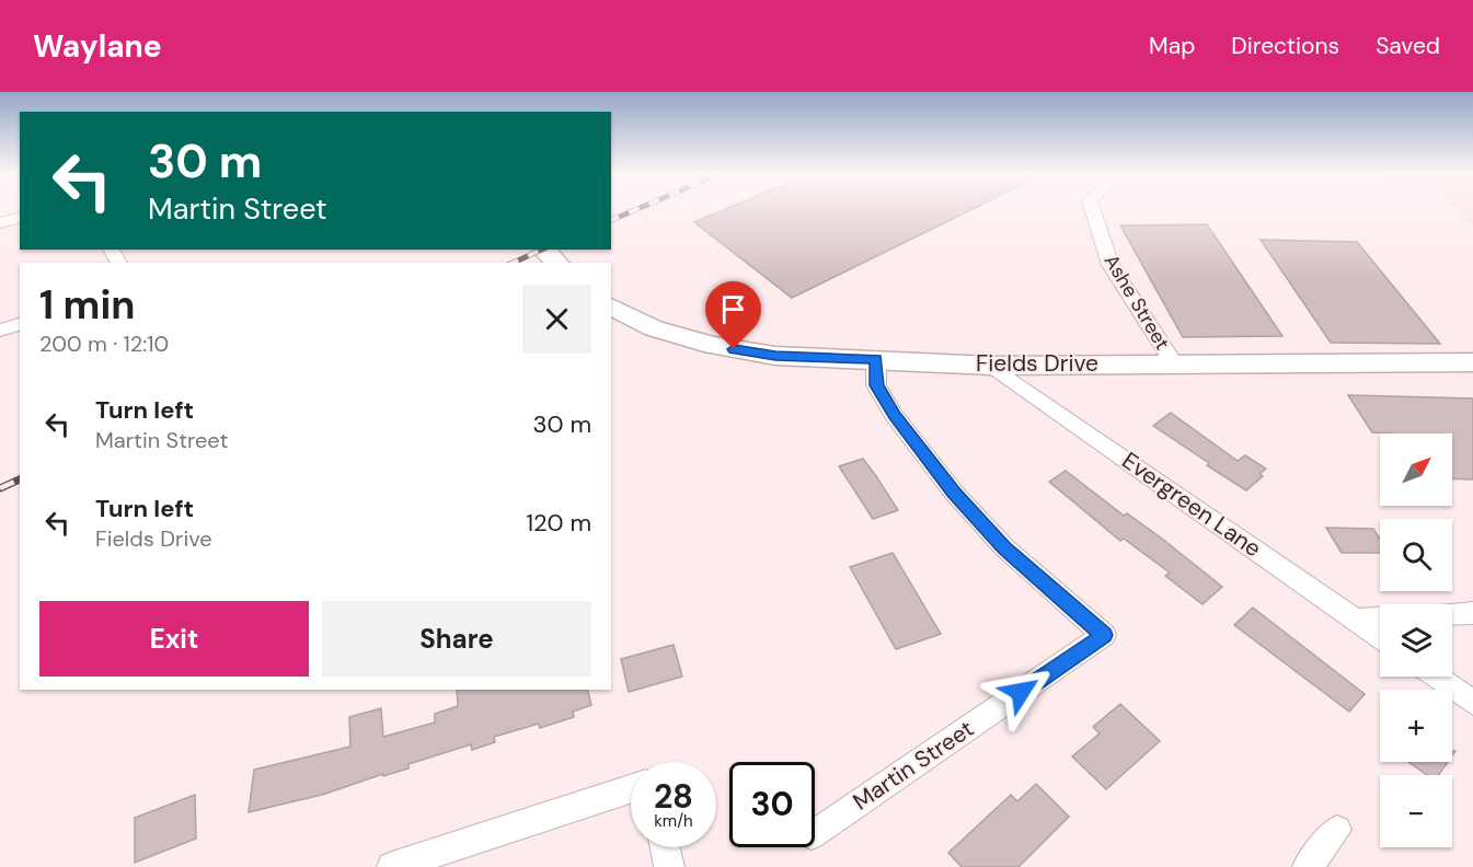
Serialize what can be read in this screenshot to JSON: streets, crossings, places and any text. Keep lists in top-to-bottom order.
{
  "streets": {
    "street": [
      "Ashe Street",
      "Fields Drive",
      "Evergreen Lane",
      "Martin Street"
    ]
  },
  "crossings": [
    ["Ashe Street", "Fields Drive"],
    ["Fields Drive", "Evergreen Lane"],
    ["Fields Drive", "Martin Street"]
  ],
  "north": "top right",
  "page": {
    "header": "Waylane",
    "nav": ["Map", "Directions", "Saved"],
    "turn": ["30 m", "Martin Street"],
    "heading": ["1 min", "200 m · 12:10"],
    "list": [
      {
        "name": "Turn left",
        "note": "Martin Street",
        "value": "30 m"
      },
      {
        "name": "Turn left",
        "note": "Fields Drive",
        "value": "120 m"
      }
    ],
    "map_buttons": ["+", "−"],
    "buttons": ["Exit", "Share"],
    "speed": "28 km/h",
    "limit": "30"
  }
}
